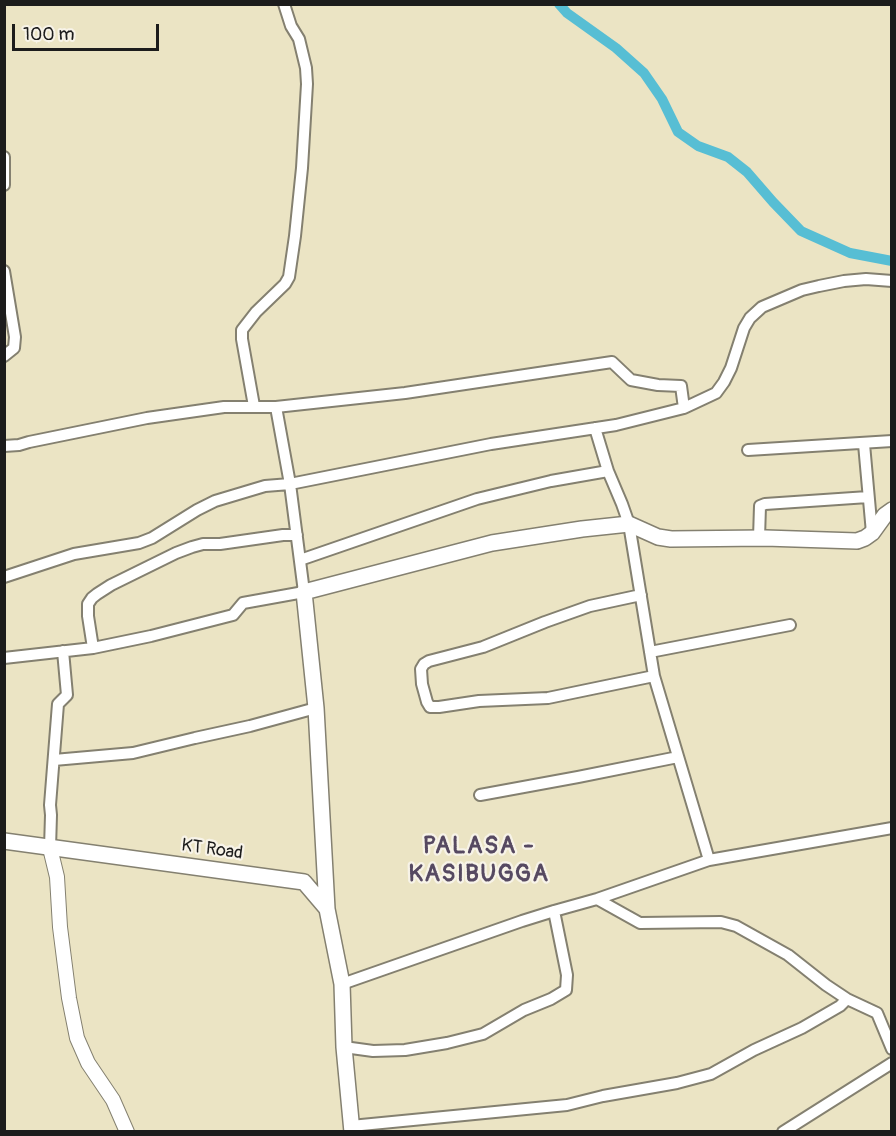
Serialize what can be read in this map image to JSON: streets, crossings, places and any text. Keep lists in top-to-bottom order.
{
  "streets": {
    "main road": ["KT Road"]
  },
  "districts": ["PALASA - KASIBUGGA"],
  "scale_bar": "100 m"
}
